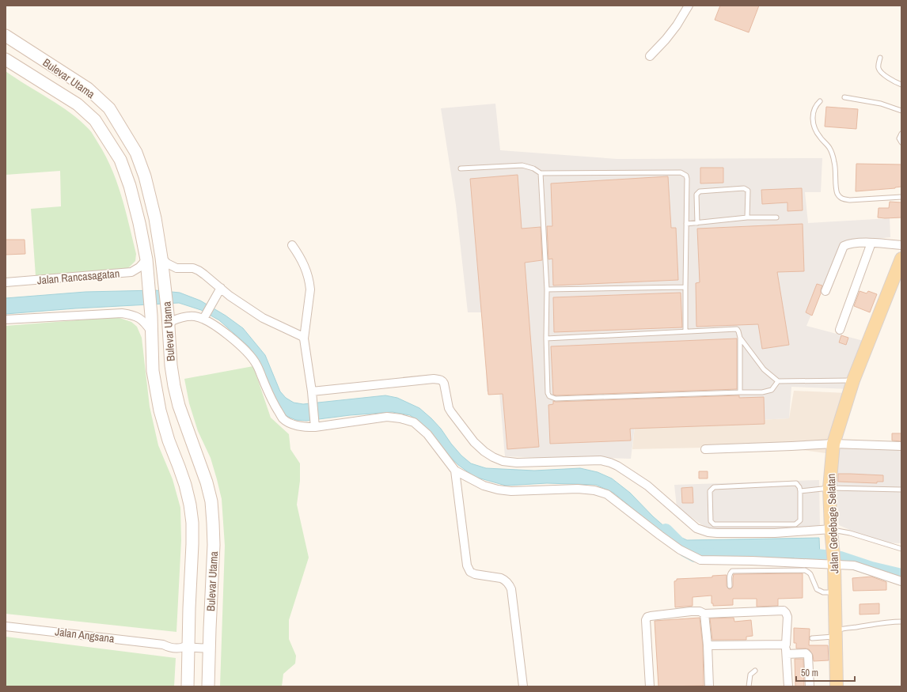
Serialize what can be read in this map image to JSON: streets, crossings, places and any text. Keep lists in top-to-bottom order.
{
  "streets": {
    "main road": ["Bulevar Utama", "Jalan Gedebage Selatan"],
    "street": ["Jalan Rancasagatan", "Jalan Angsana"]
  },
  "crossings": [
    ["Bulevar Utama", "Jalan Rancasagatan"],
    ["Bulevar Utama", "Jalan Angsana"]
  ],
  "scale_bar": "50 m"
}
